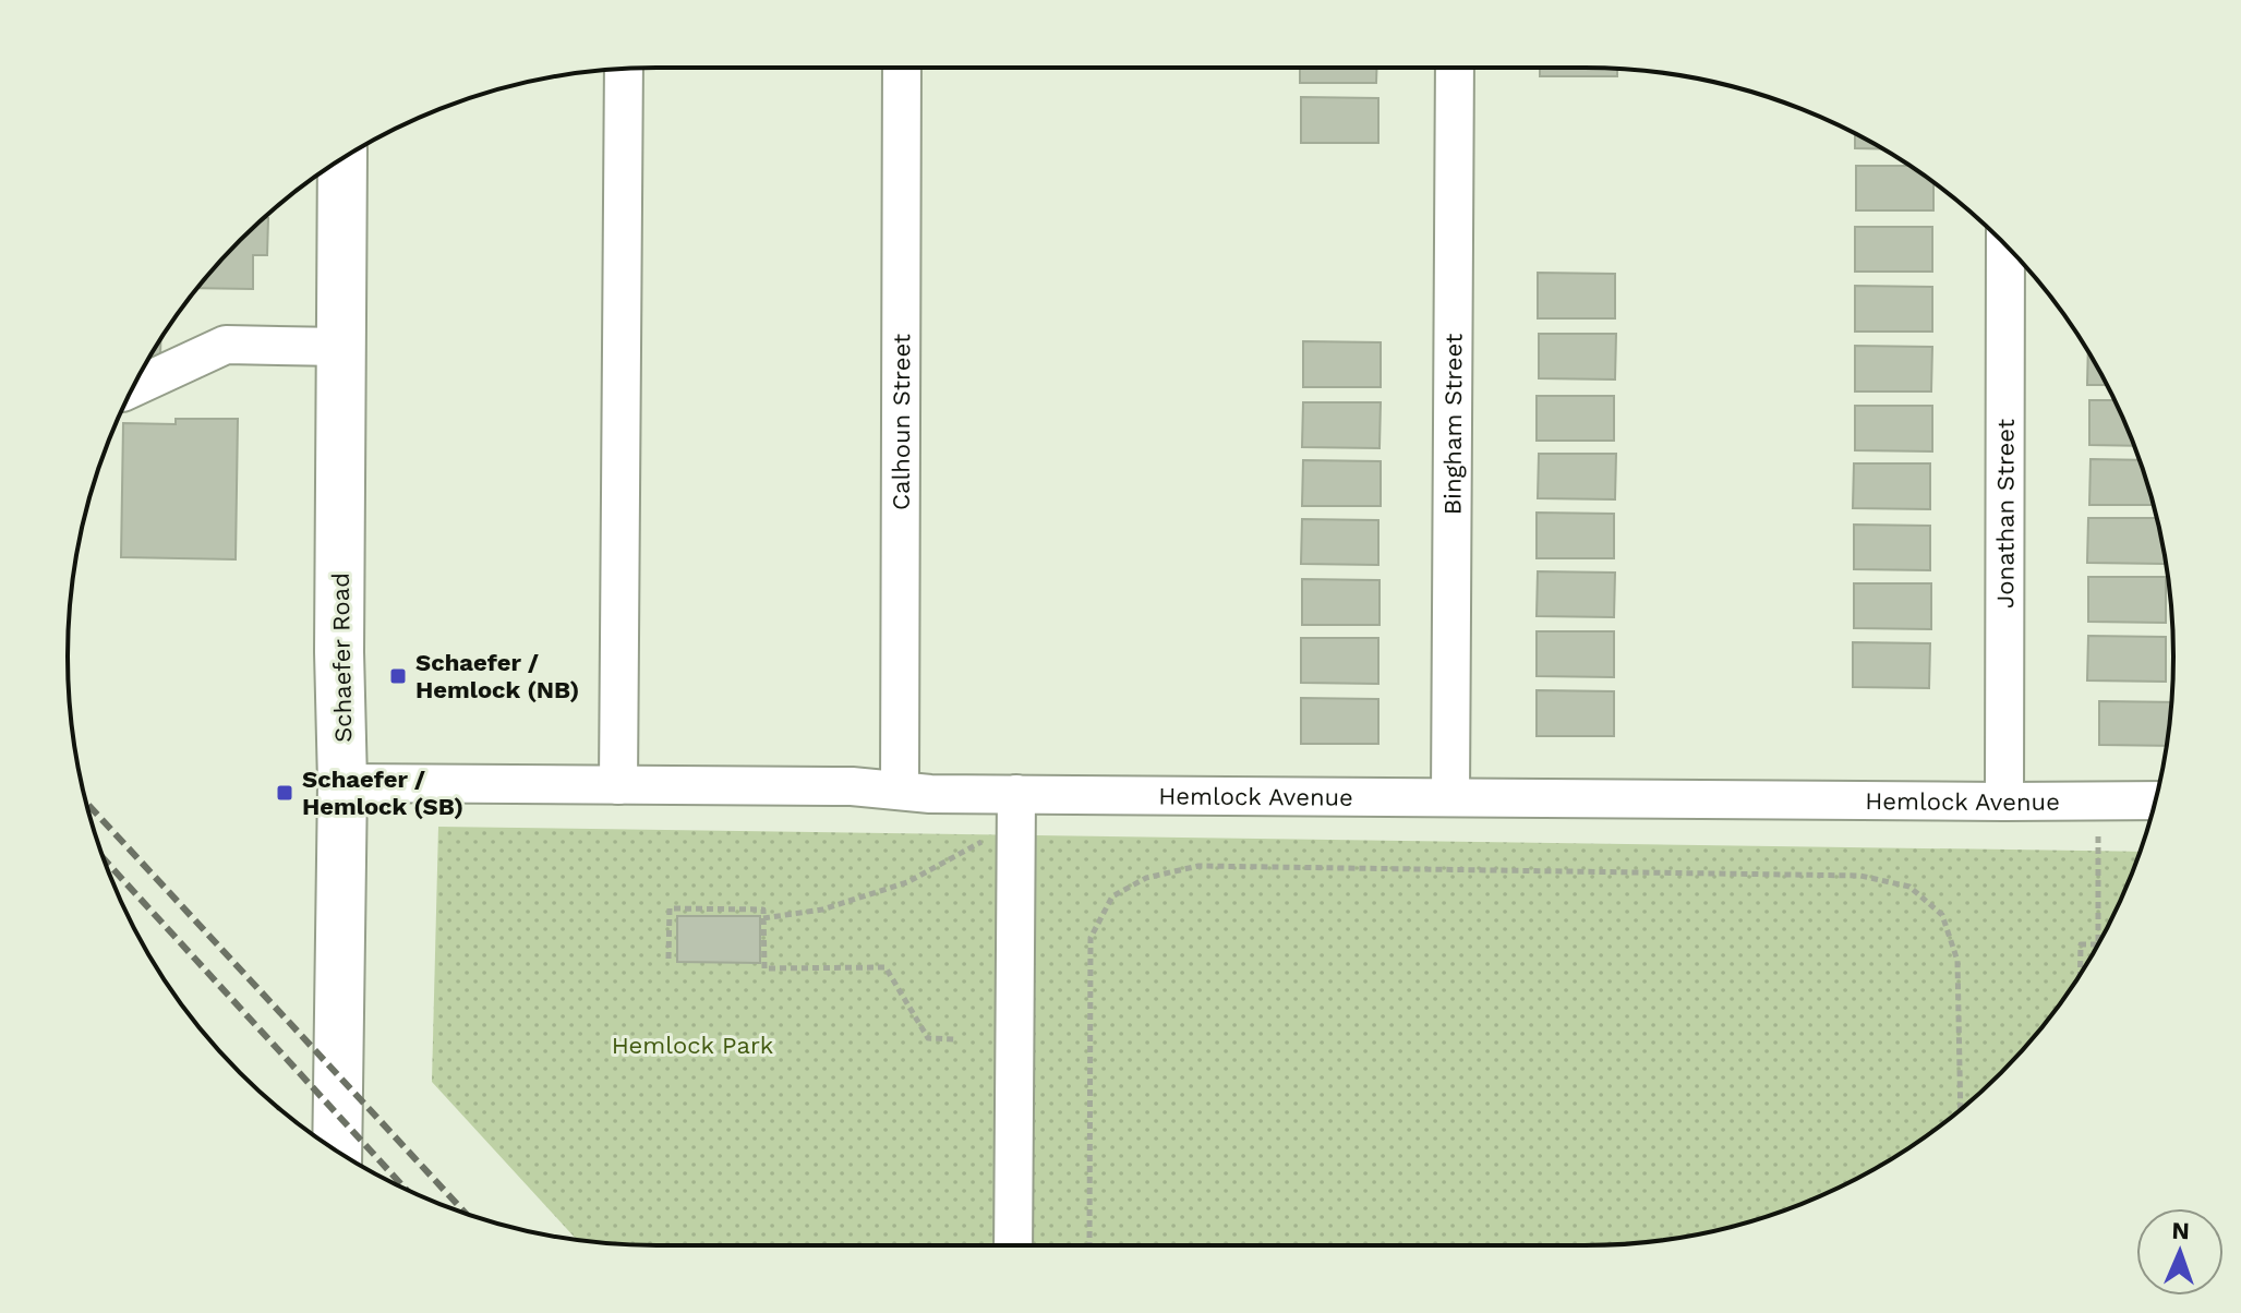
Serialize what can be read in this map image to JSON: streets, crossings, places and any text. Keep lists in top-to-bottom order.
{
  "streets": {
    "main road": ["Schaefer Road"],
    "street": [
      "Calhoun Street",
      "Bingham Street",
      "Jonathan Street",
      "Hemlock Avenue"
    ]
  },
  "crossings": [
    ["Calhoun Street", "Hemlock Avenue"],
    ["Bingham Street", "Hemlock Avenue"],
    ["Jonathan Street", "Hemlock Avenue"],
    ["Schaefer Road", "Hemlock Avenue"]
  ],
  "parks": ["Hemlock Park"],
  "places": {
    "transit": ["Schaefer / Hemlock (NB)", "Schaefer / Hemlock (SB)"]
  },
  "north": "top"
}
